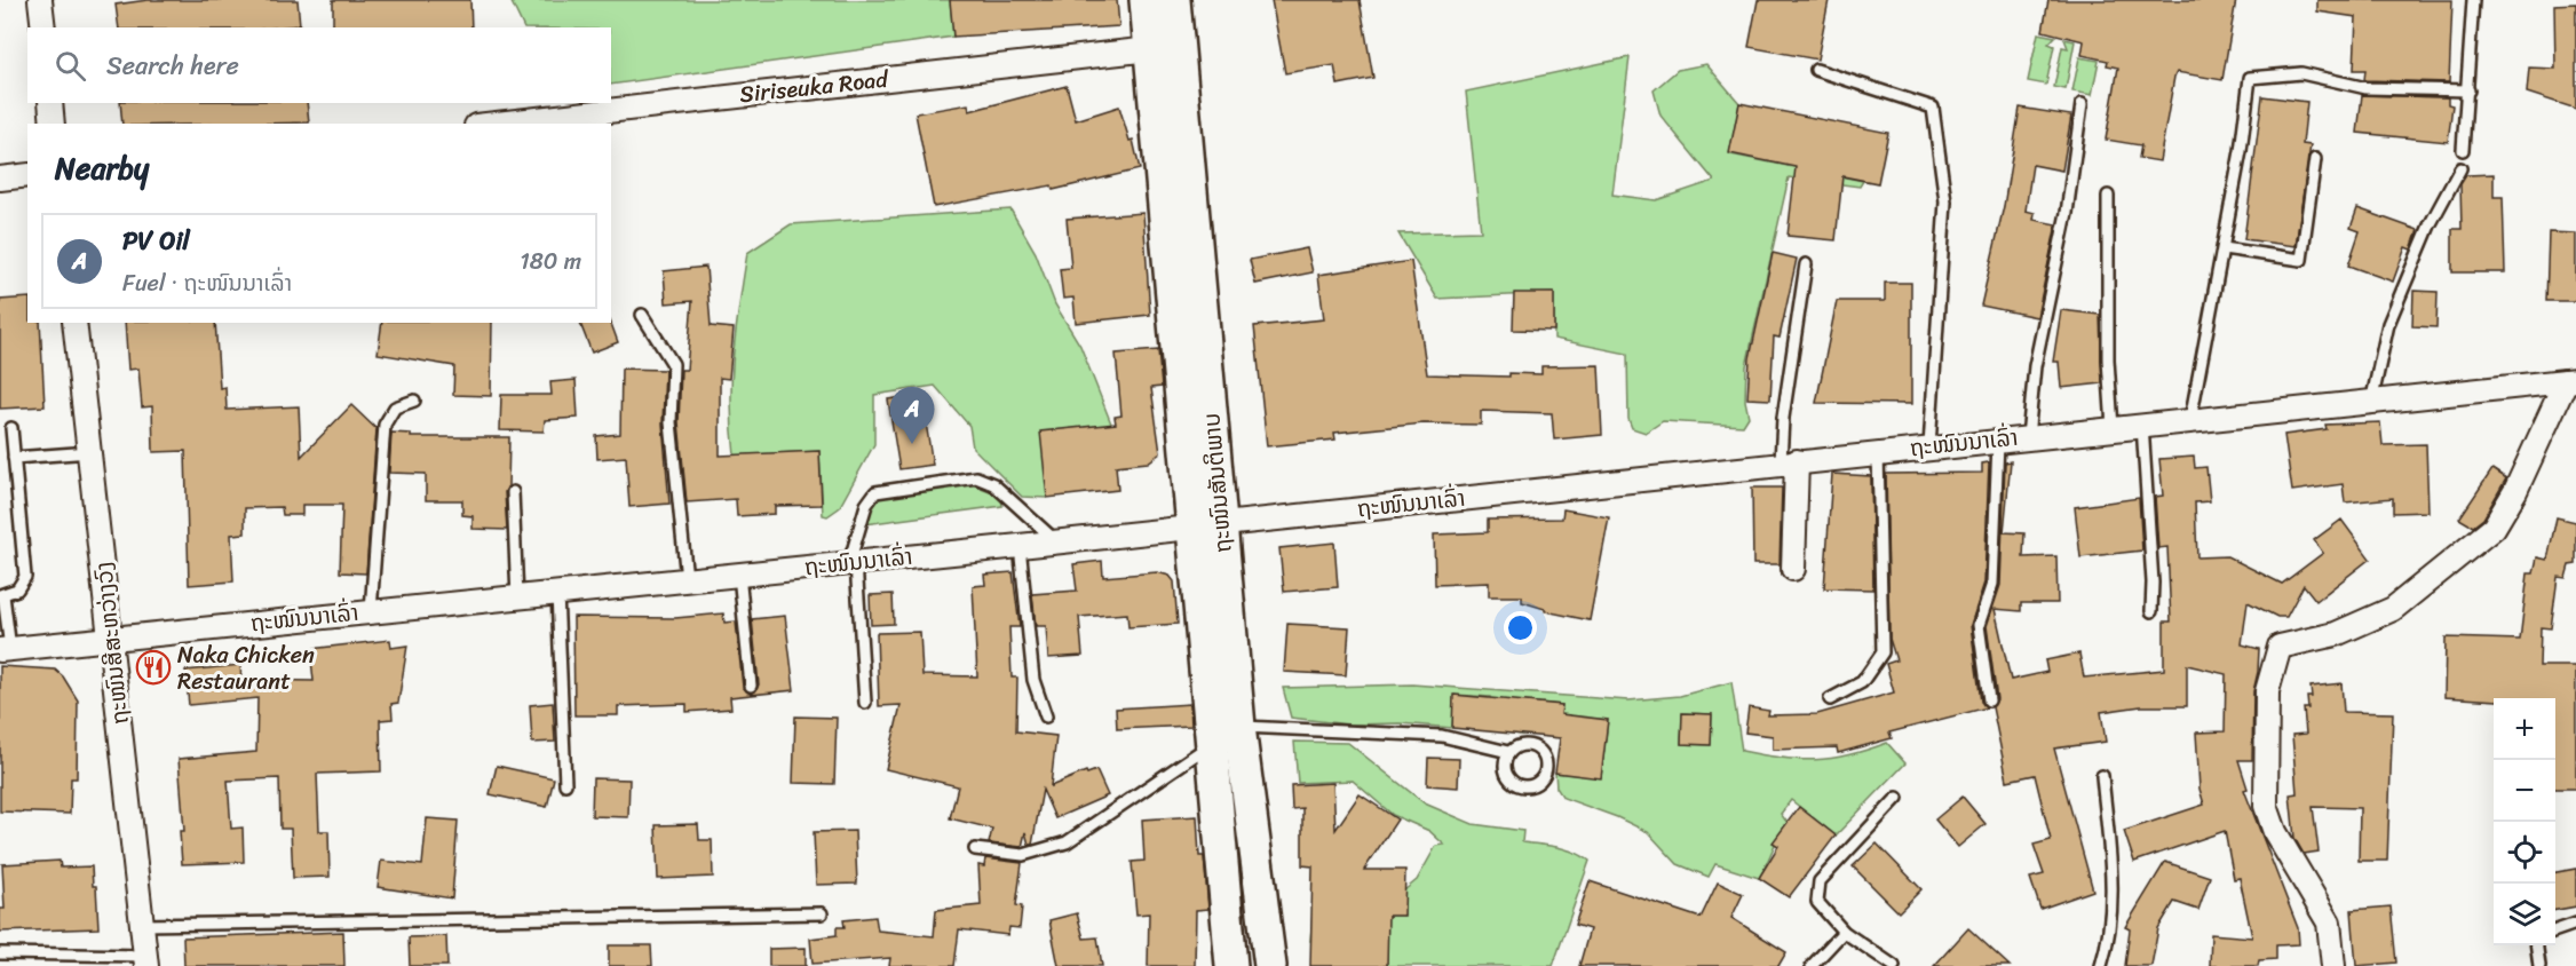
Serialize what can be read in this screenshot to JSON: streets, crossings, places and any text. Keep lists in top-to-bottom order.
{
  "streets": {
    "street": [
      "Siriseuka Road",
      "ຖະໜົນນາເລົ່າ",
      "ຖະໜົນສັນຕິພາບ",
      "ຖະໜົນສີສະຫວ່າງວົງ"
    ]
  },
  "crossings": [
    ["Siriseuka Road", "ຖະໜົນສັນຕິພາບ"],
    ["ຖະໜົນນາເລົ່າ", "ຖະໜົນສັນຕິພາບ"],
    ["ຖະໜົນນາເລົ່າ", "ຖະໜົນສີສະຫວ່າງວົງ"]
  ],
  "places": {
    "restaurant": ["Naka Chicken Restaurant"]
  },
  "page": {
    "search": "Search here",
    "heading": "Nearby",
    "list": [
      {
        "mark": "A",
        "name": "PV Oil",
        "note": "Fuel · ຖະໜົນນາເລົ່າ",
        "value": "180 m"
      }
    ],
    "pins": "A",
    "map_buttons": ["+", "−"]
  }
}
